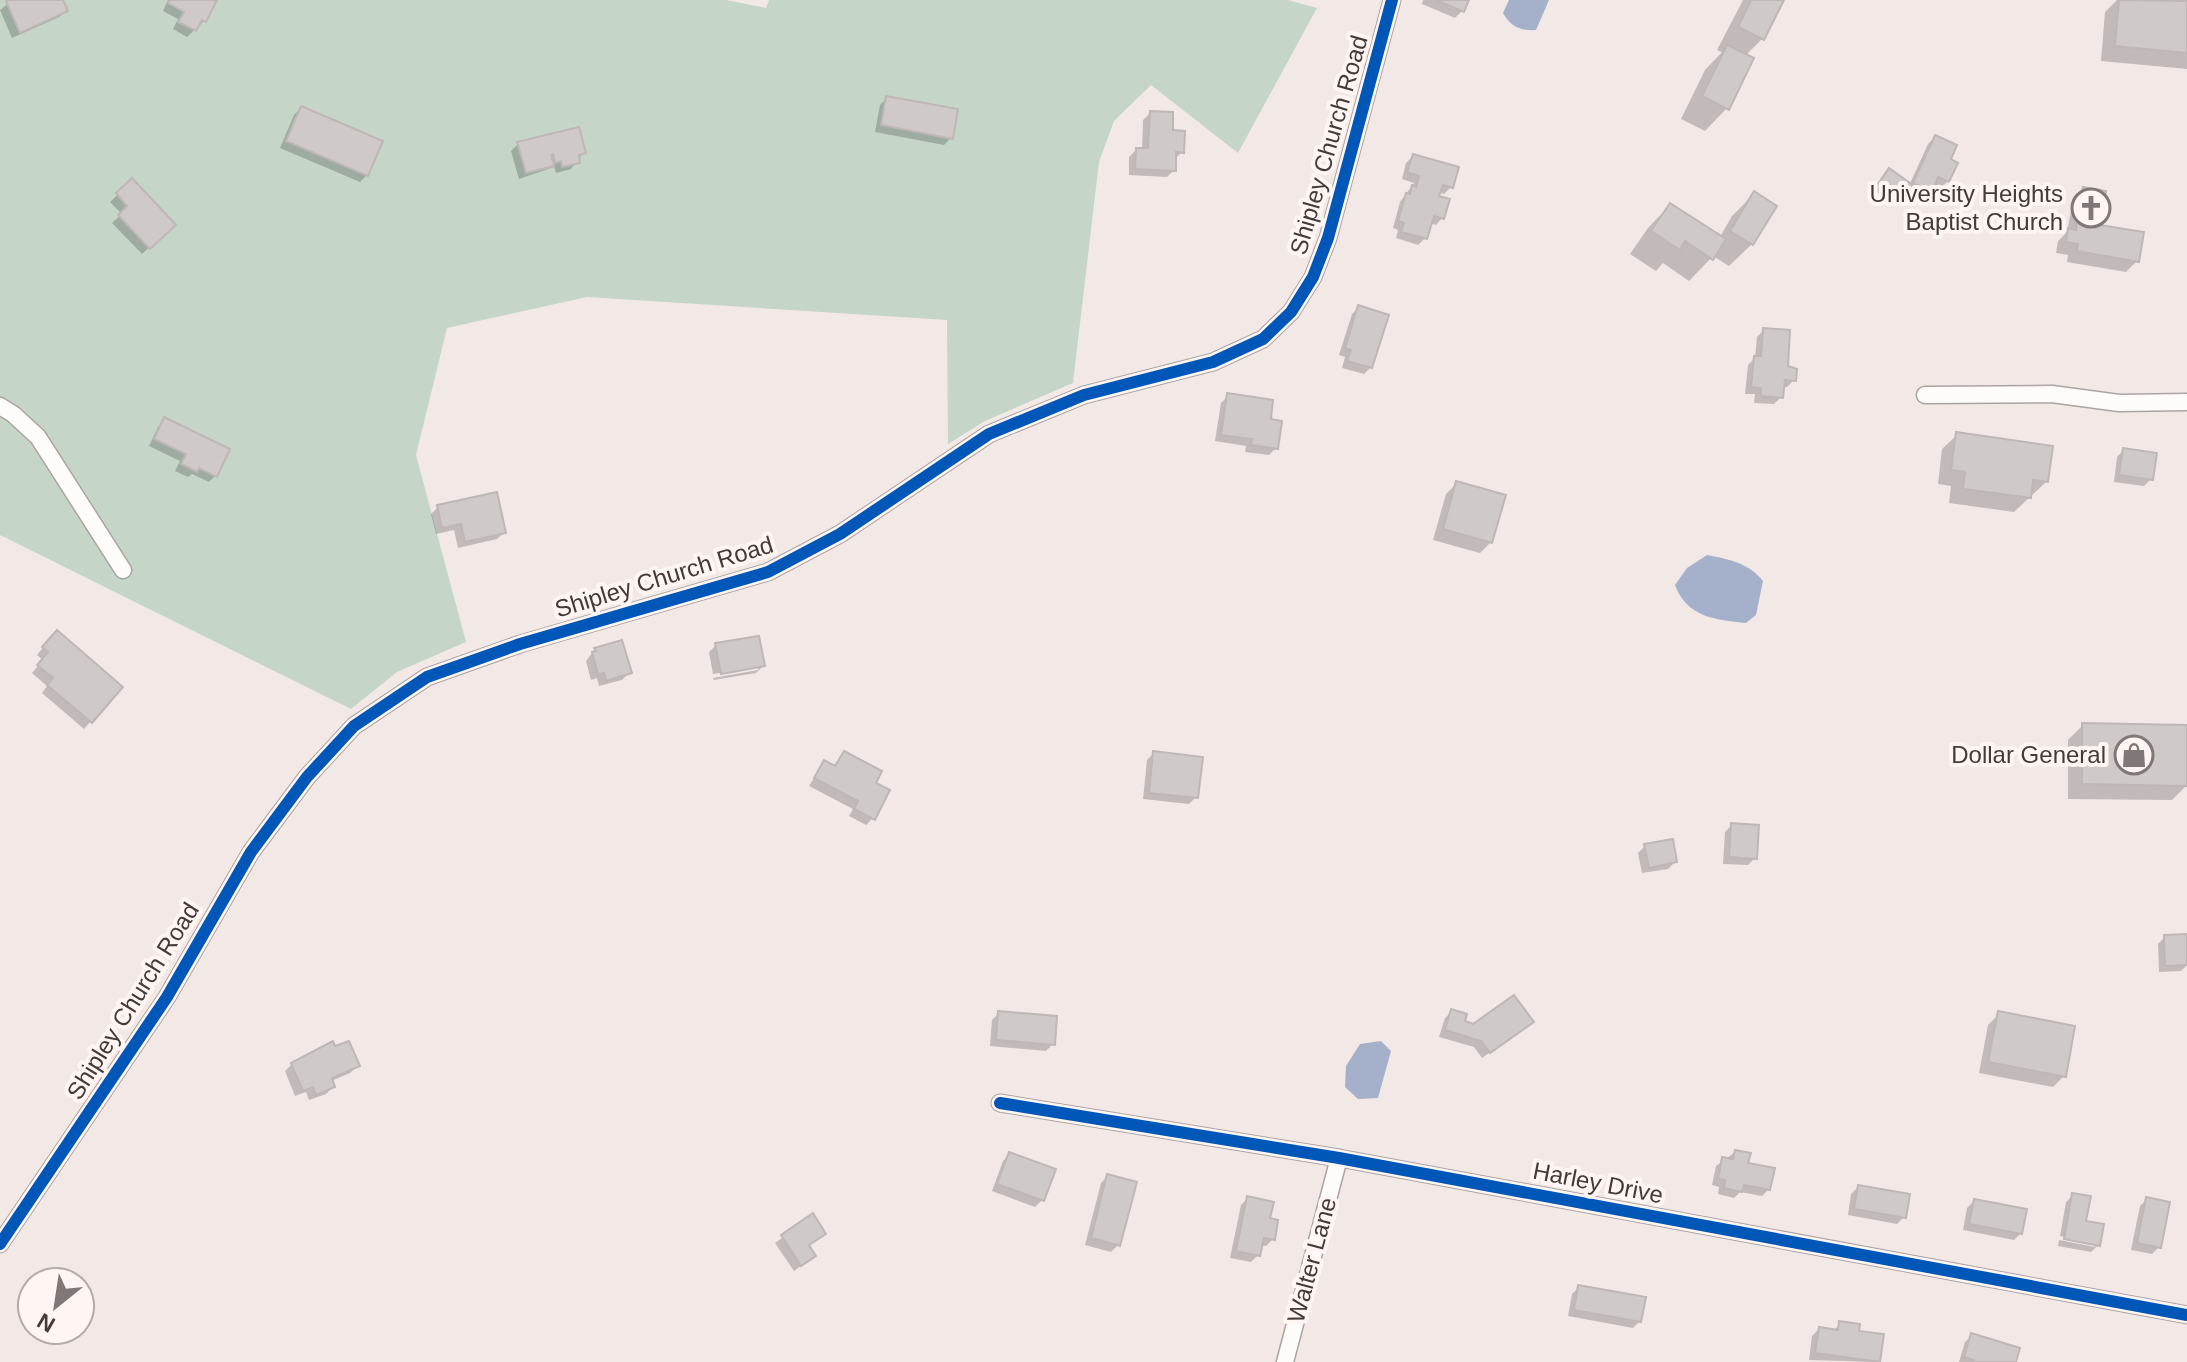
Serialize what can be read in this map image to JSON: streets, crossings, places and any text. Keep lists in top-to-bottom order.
{
  "streets": {
    "street": ["Shipley Church Road", "Harley Drive", "Walter Lane"]
  },
  "crossings": [
    ["Harley Drive", "Walter Lane"]
  ],
  "places": {
    "church": ["University Heights Baptist Church"],
    "shop": ["Dollar General"]
  },
  "north": "bottom left"
}
